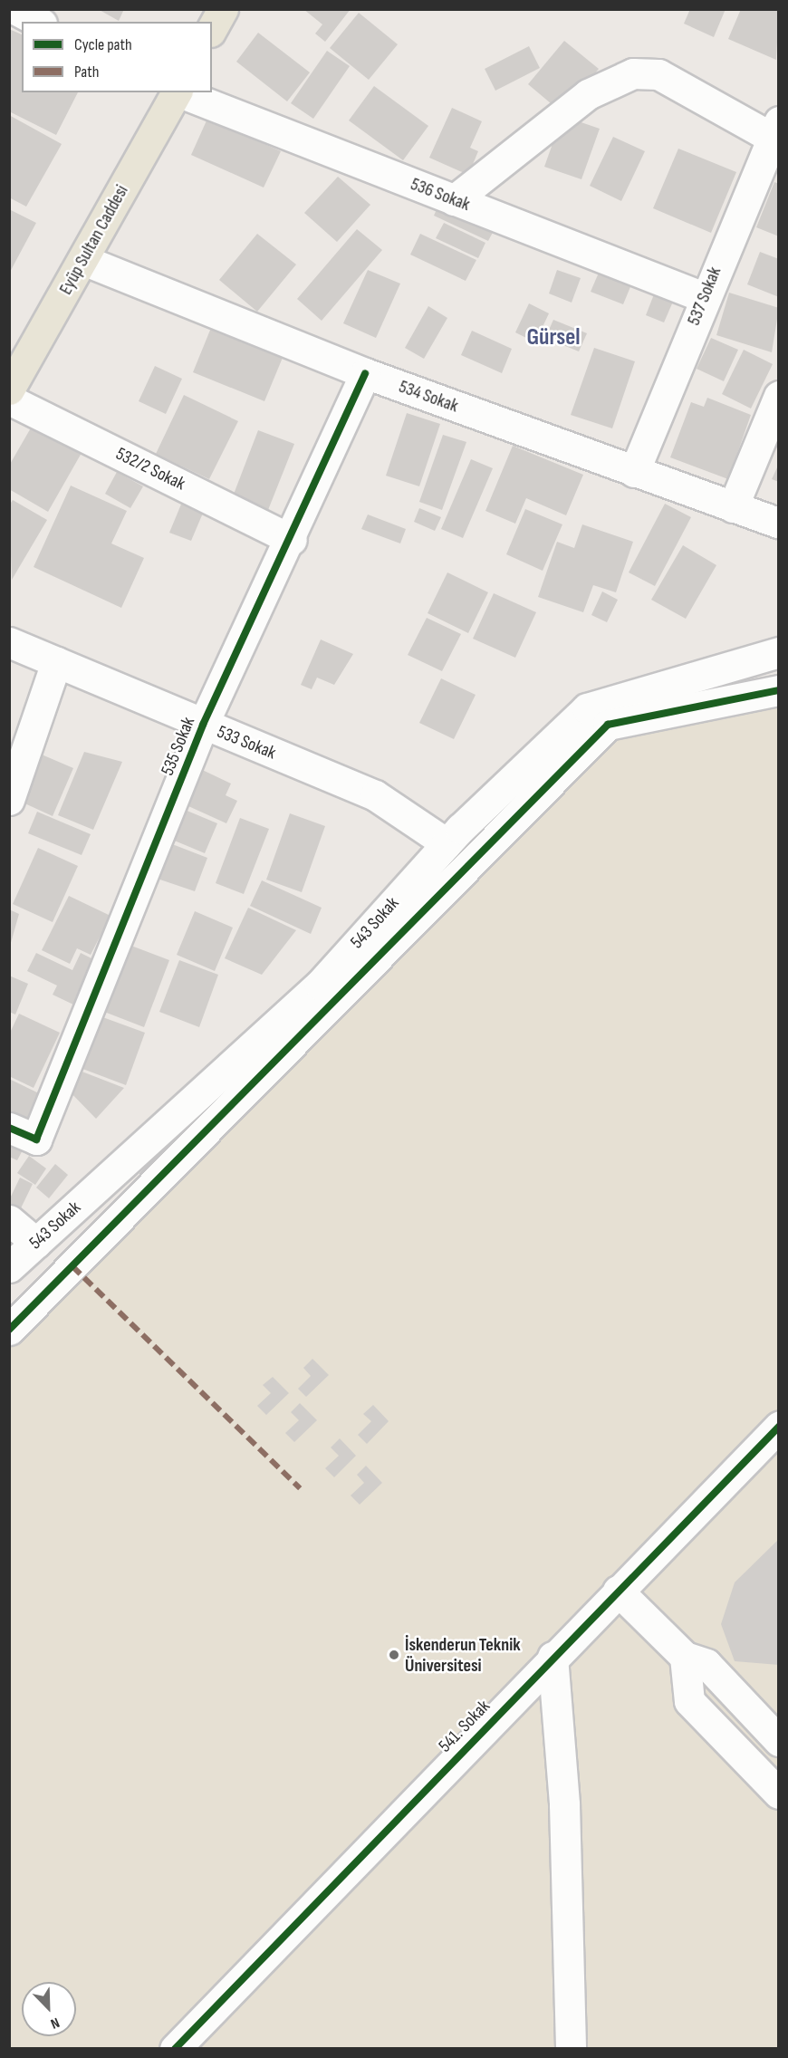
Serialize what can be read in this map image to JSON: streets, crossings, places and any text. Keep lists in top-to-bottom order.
{
  "streets": {
    "main road": ["Eyüp Sultan Caddesi"],
    "street": [
      "536 Sokak",
      "537 Sokak",
      "534 Sokak",
      "532/2 Sokak",
      "533 Sokak",
      "535 Sokak",
      "543 Sokak",
      "541. Sokak"
    ]
  },
  "crossings": [
    ["536 Sokak", "537 Sokak"],
    ["Eyüp Sultan Caddesi", "534 Sokak"],
    ["537 Sokak", "534 Sokak"],
    ["534 Sokak", "535 Sokak"],
    ["532/2 Sokak", "535 Sokak"],
    ["533 Sokak", "535 Sokak"],
    ["533 Sokak", "543 Sokak"]
  ],
  "districts": ["Gürsel"],
  "places": ["İskenderun Teknik Üniversitesi"],
  "legend": ["Cycle path", "Path"],
  "north": "bottom right"
}
